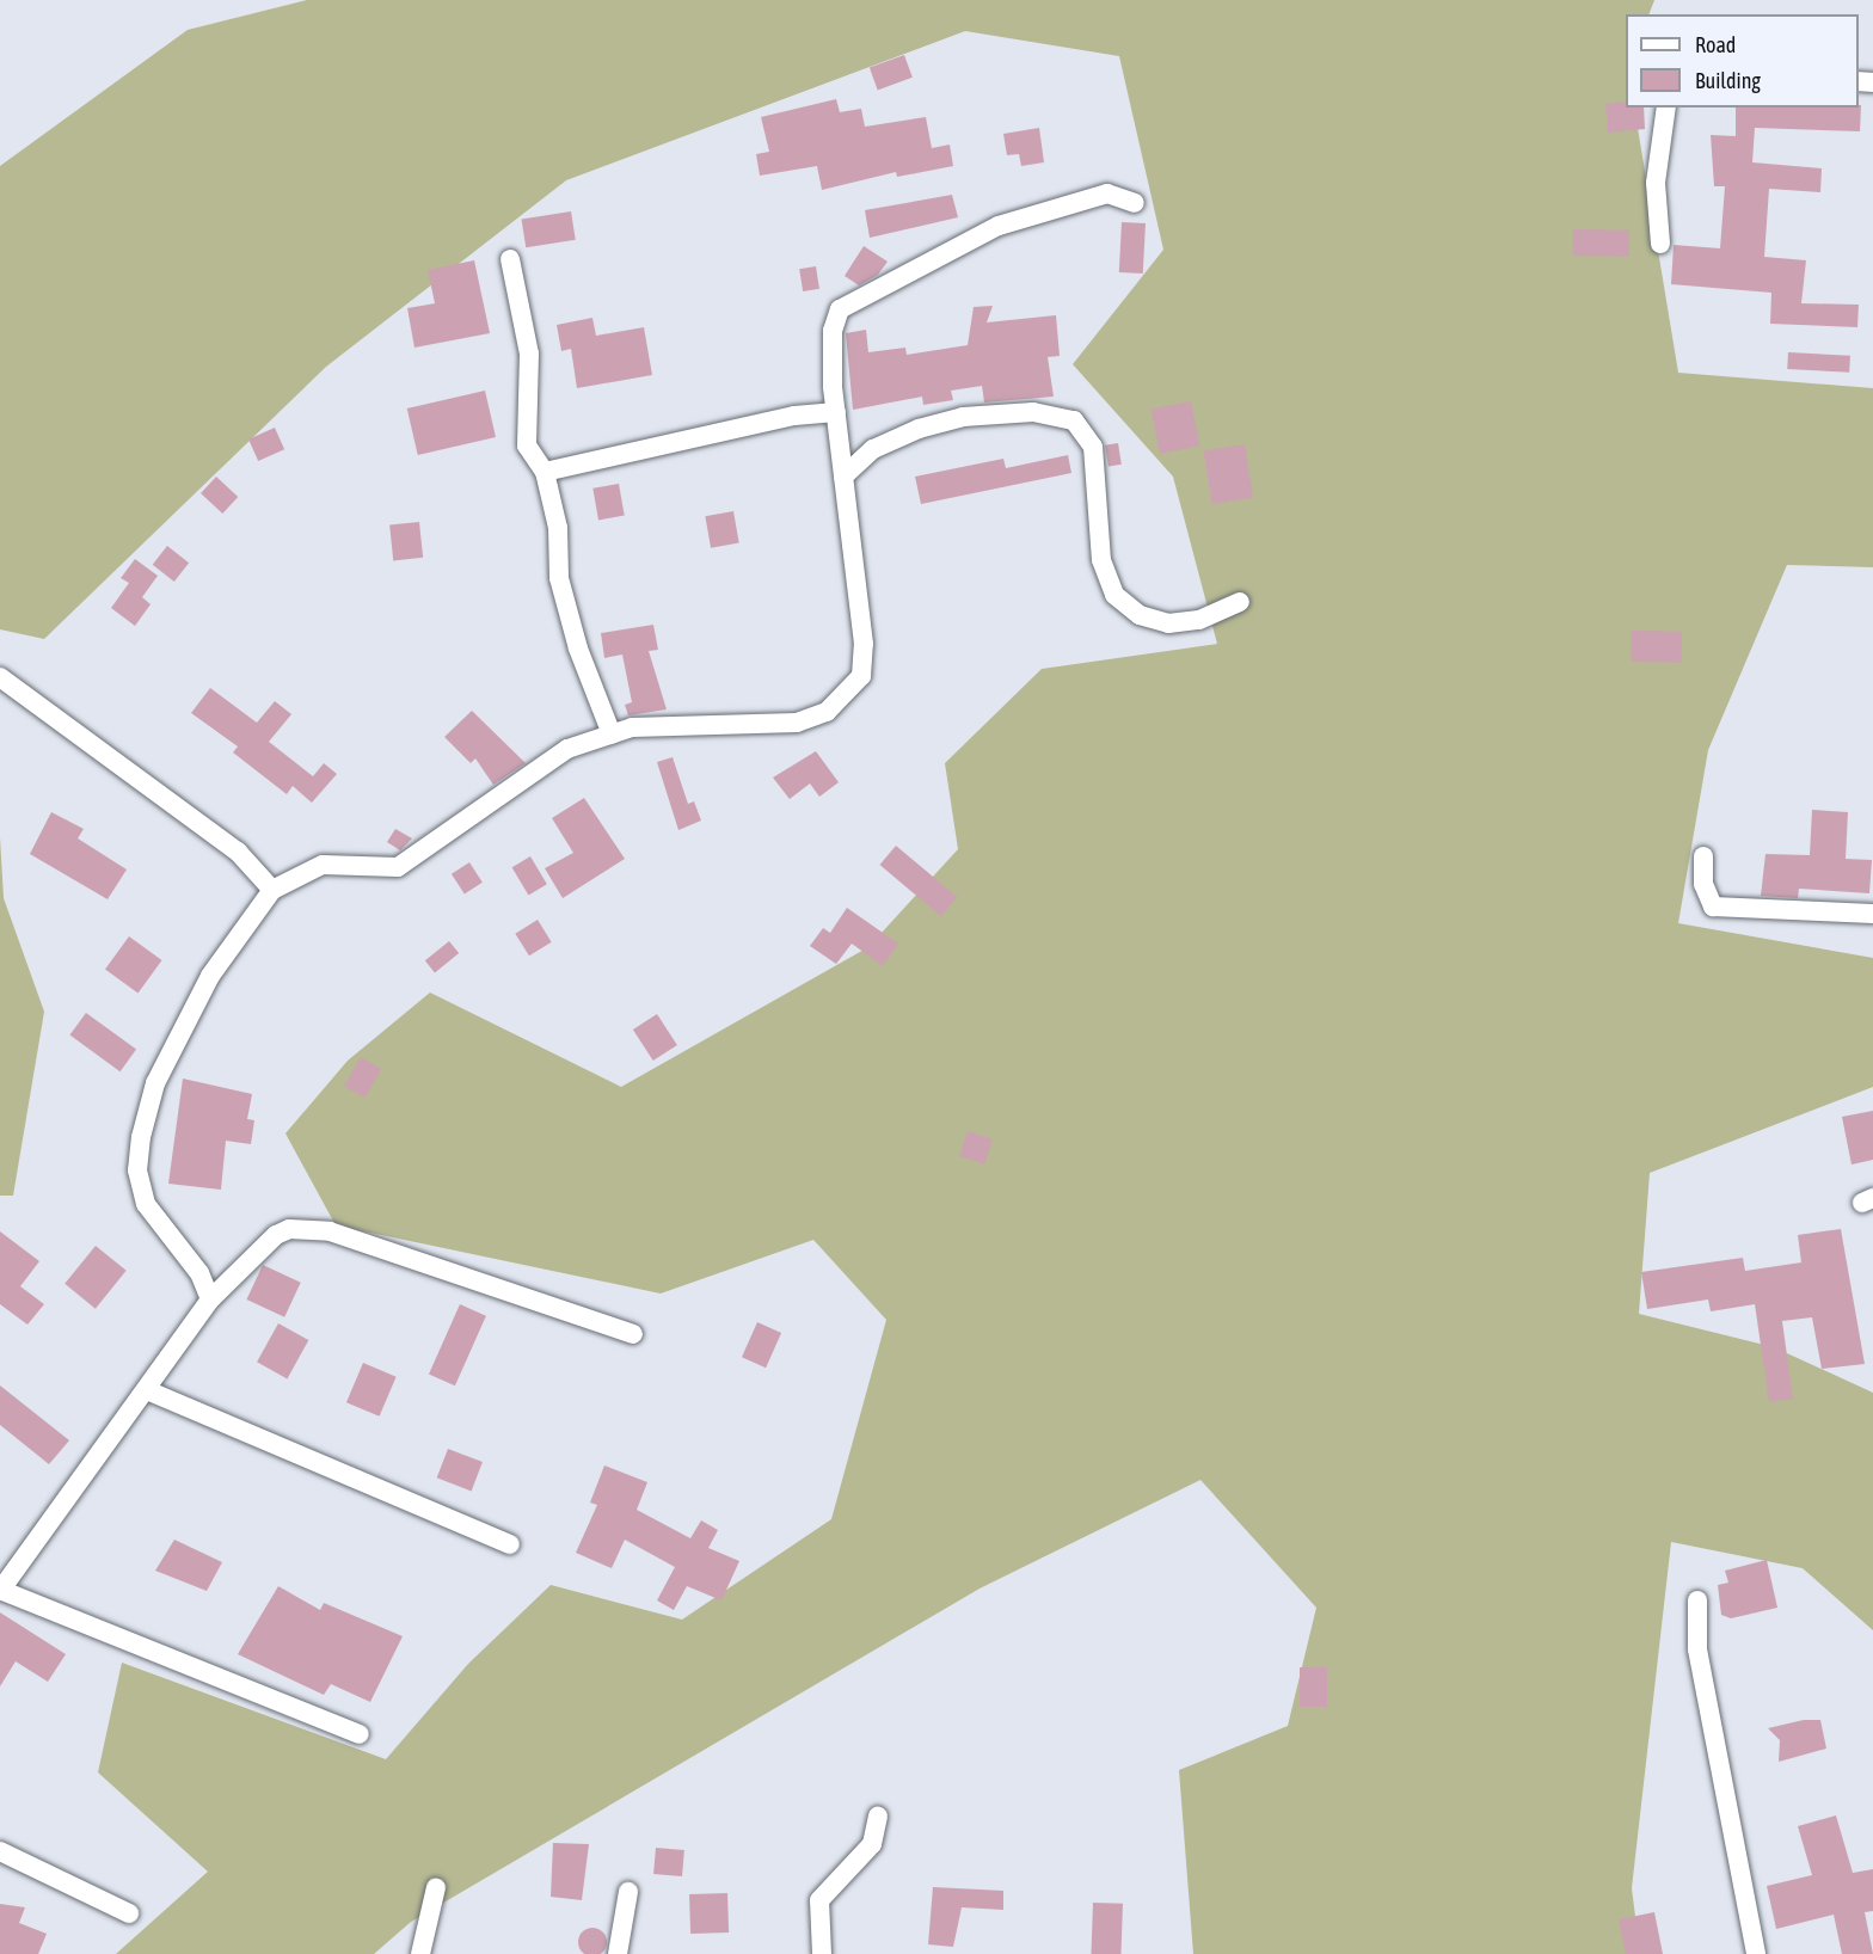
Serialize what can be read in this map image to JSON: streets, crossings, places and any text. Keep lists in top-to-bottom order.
{
  "legend": ["Road", "Building"]
}
